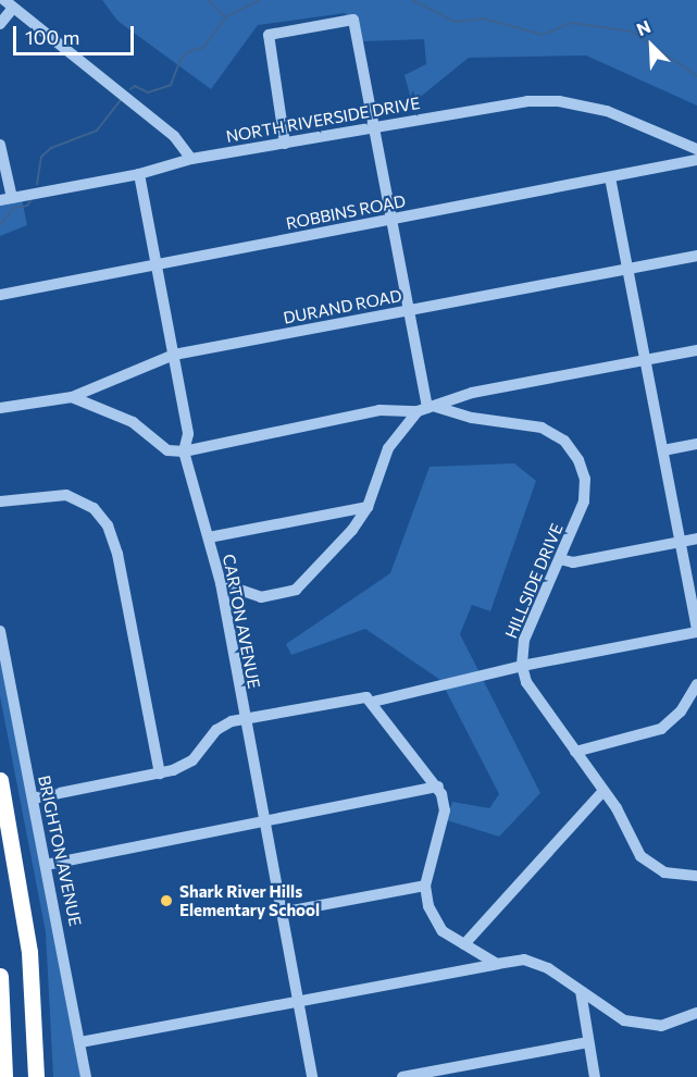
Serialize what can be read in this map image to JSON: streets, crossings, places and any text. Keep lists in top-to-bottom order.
{
  "streets": {
    "street": [
      "NORTH RIVERSIDE DRIVE",
      "ROBBINS ROAD",
      "DURAND ROAD",
      "HILLSIDE DRIVE",
      "CARTON AVENUE",
      "BRIGHTON AVENUE"
    ]
  },
  "crossings": [
    ["NORTH RIVERSIDE DRIVE", "CARTON AVENUE"],
    ["ROBBINS ROAD", "CARTON AVENUE"],
    ["DURAND ROAD", "CARTON AVENUE"]
  ],
  "places": ["Shark River Hills Elementary School"],
  "scale_bar": "100 m",
  "north": "top left"
}
